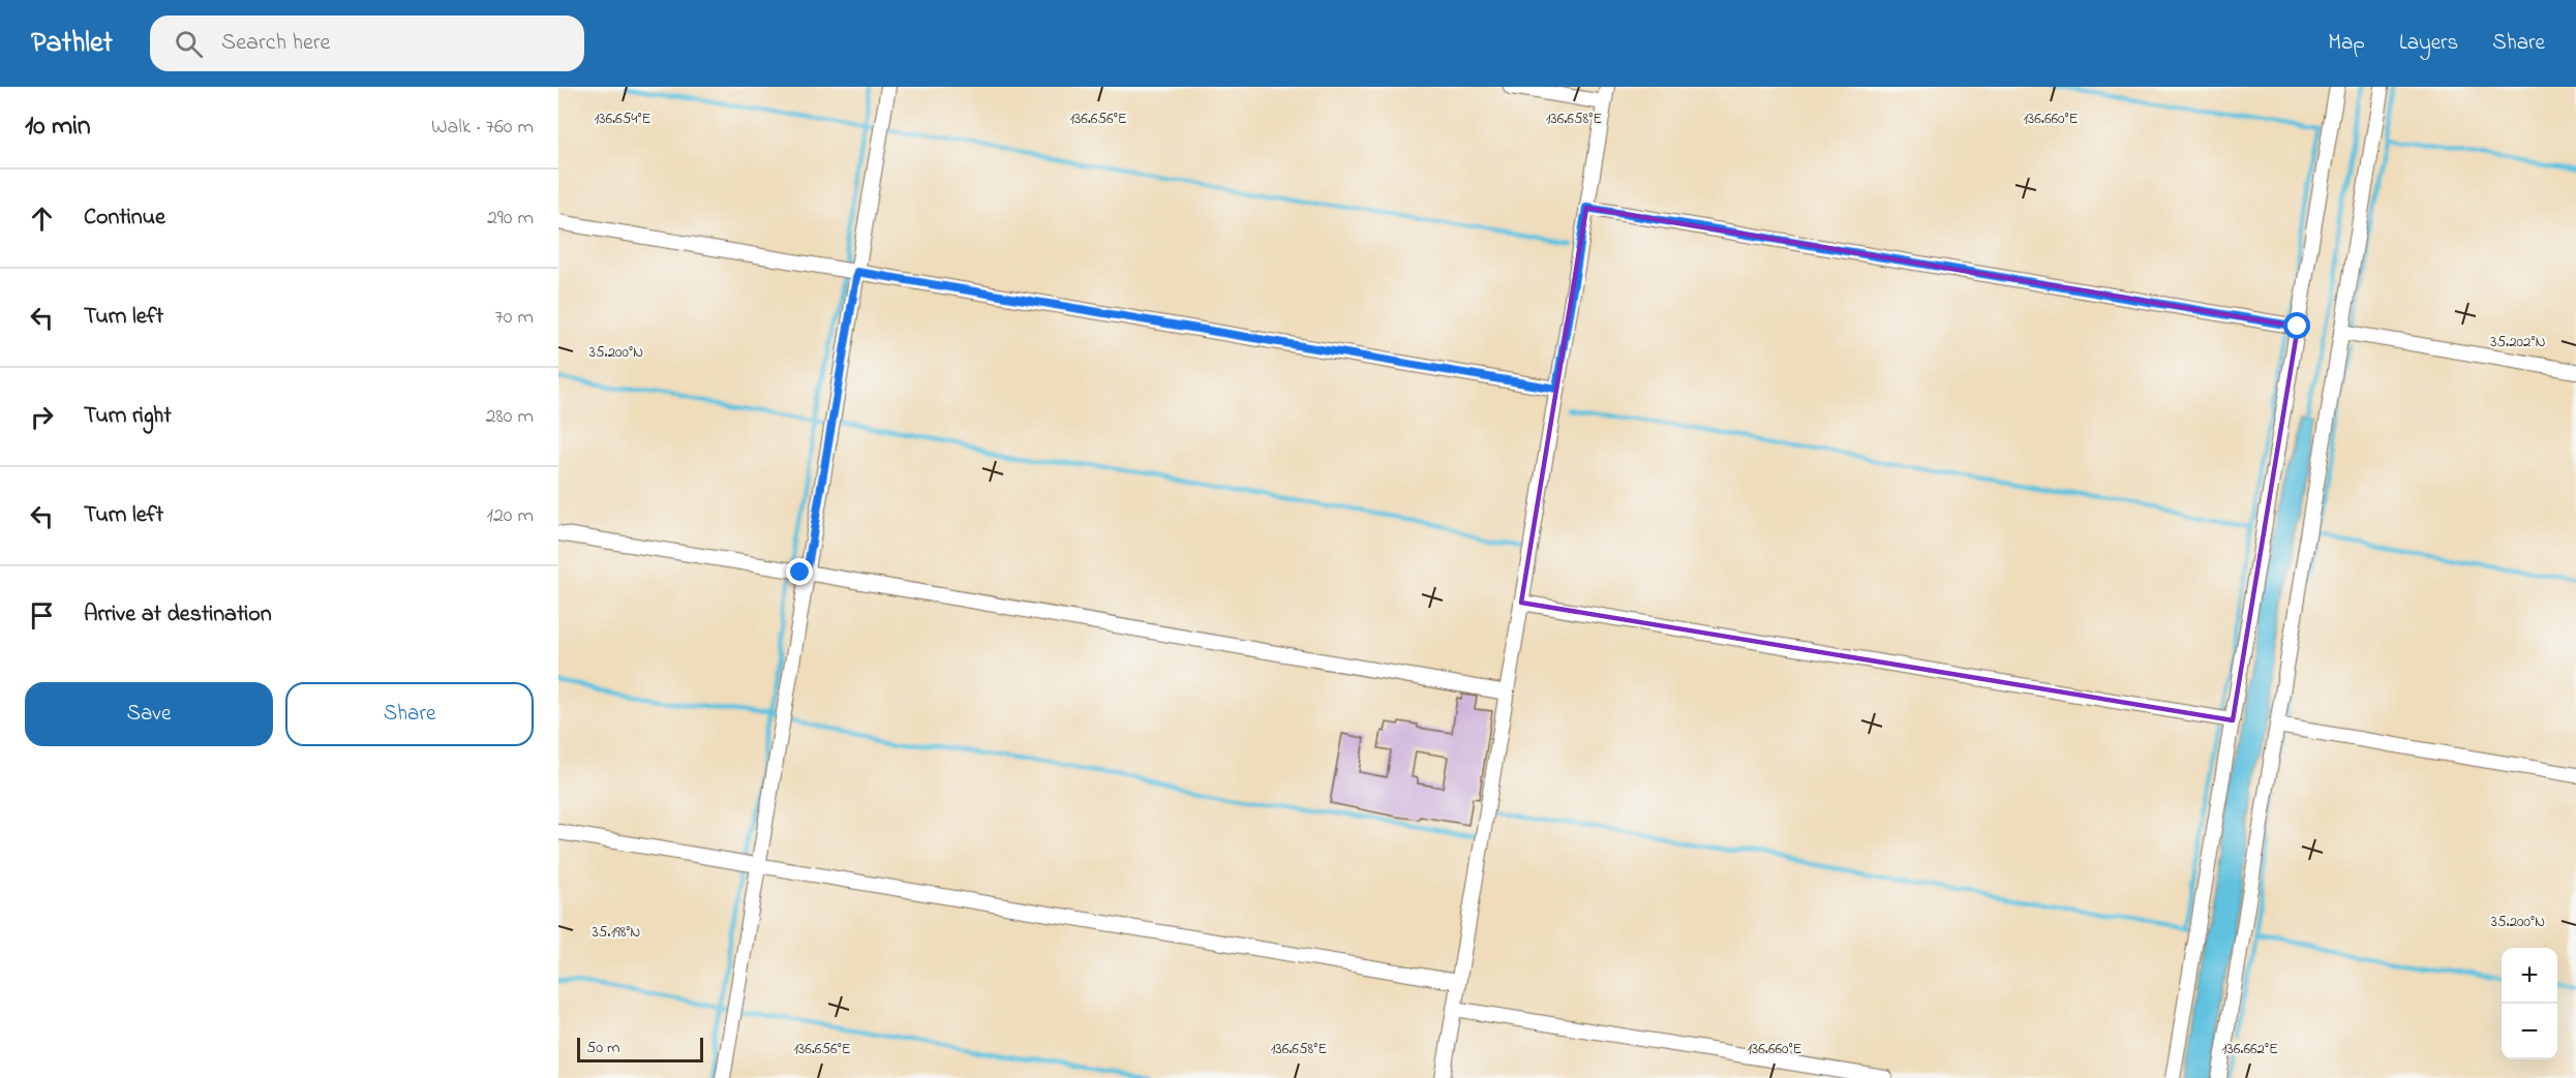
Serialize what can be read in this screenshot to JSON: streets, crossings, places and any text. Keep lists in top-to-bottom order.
{
  "scale_bar": "50 m",
  "page": {
    "header": "Pathlet",
    "search": "Search here",
    "nav": ["Map", "Layers", "Share"],
    "heading": ["10 min", "Walk · 760 m"],
    "list": [
      ["Continue", "290 m"],
      ["Turn left", "70 m"],
      ["Turn right", "280 m"],
      ["Turn left", "120 m"],
      "Arrive at destination"
    ],
    "buttons": ["Save", "Share"],
    "map_buttons": ["+", "−"],
    "scale": "50 m"
  },
  "coordinates": [
    "136.654°E",
    "136.656°E",
    "136.658°E",
    "136.660°E",
    "35.202°N",
    "35.200°N",
    "35.198°N",
    "136.662°E"
  ]
}
